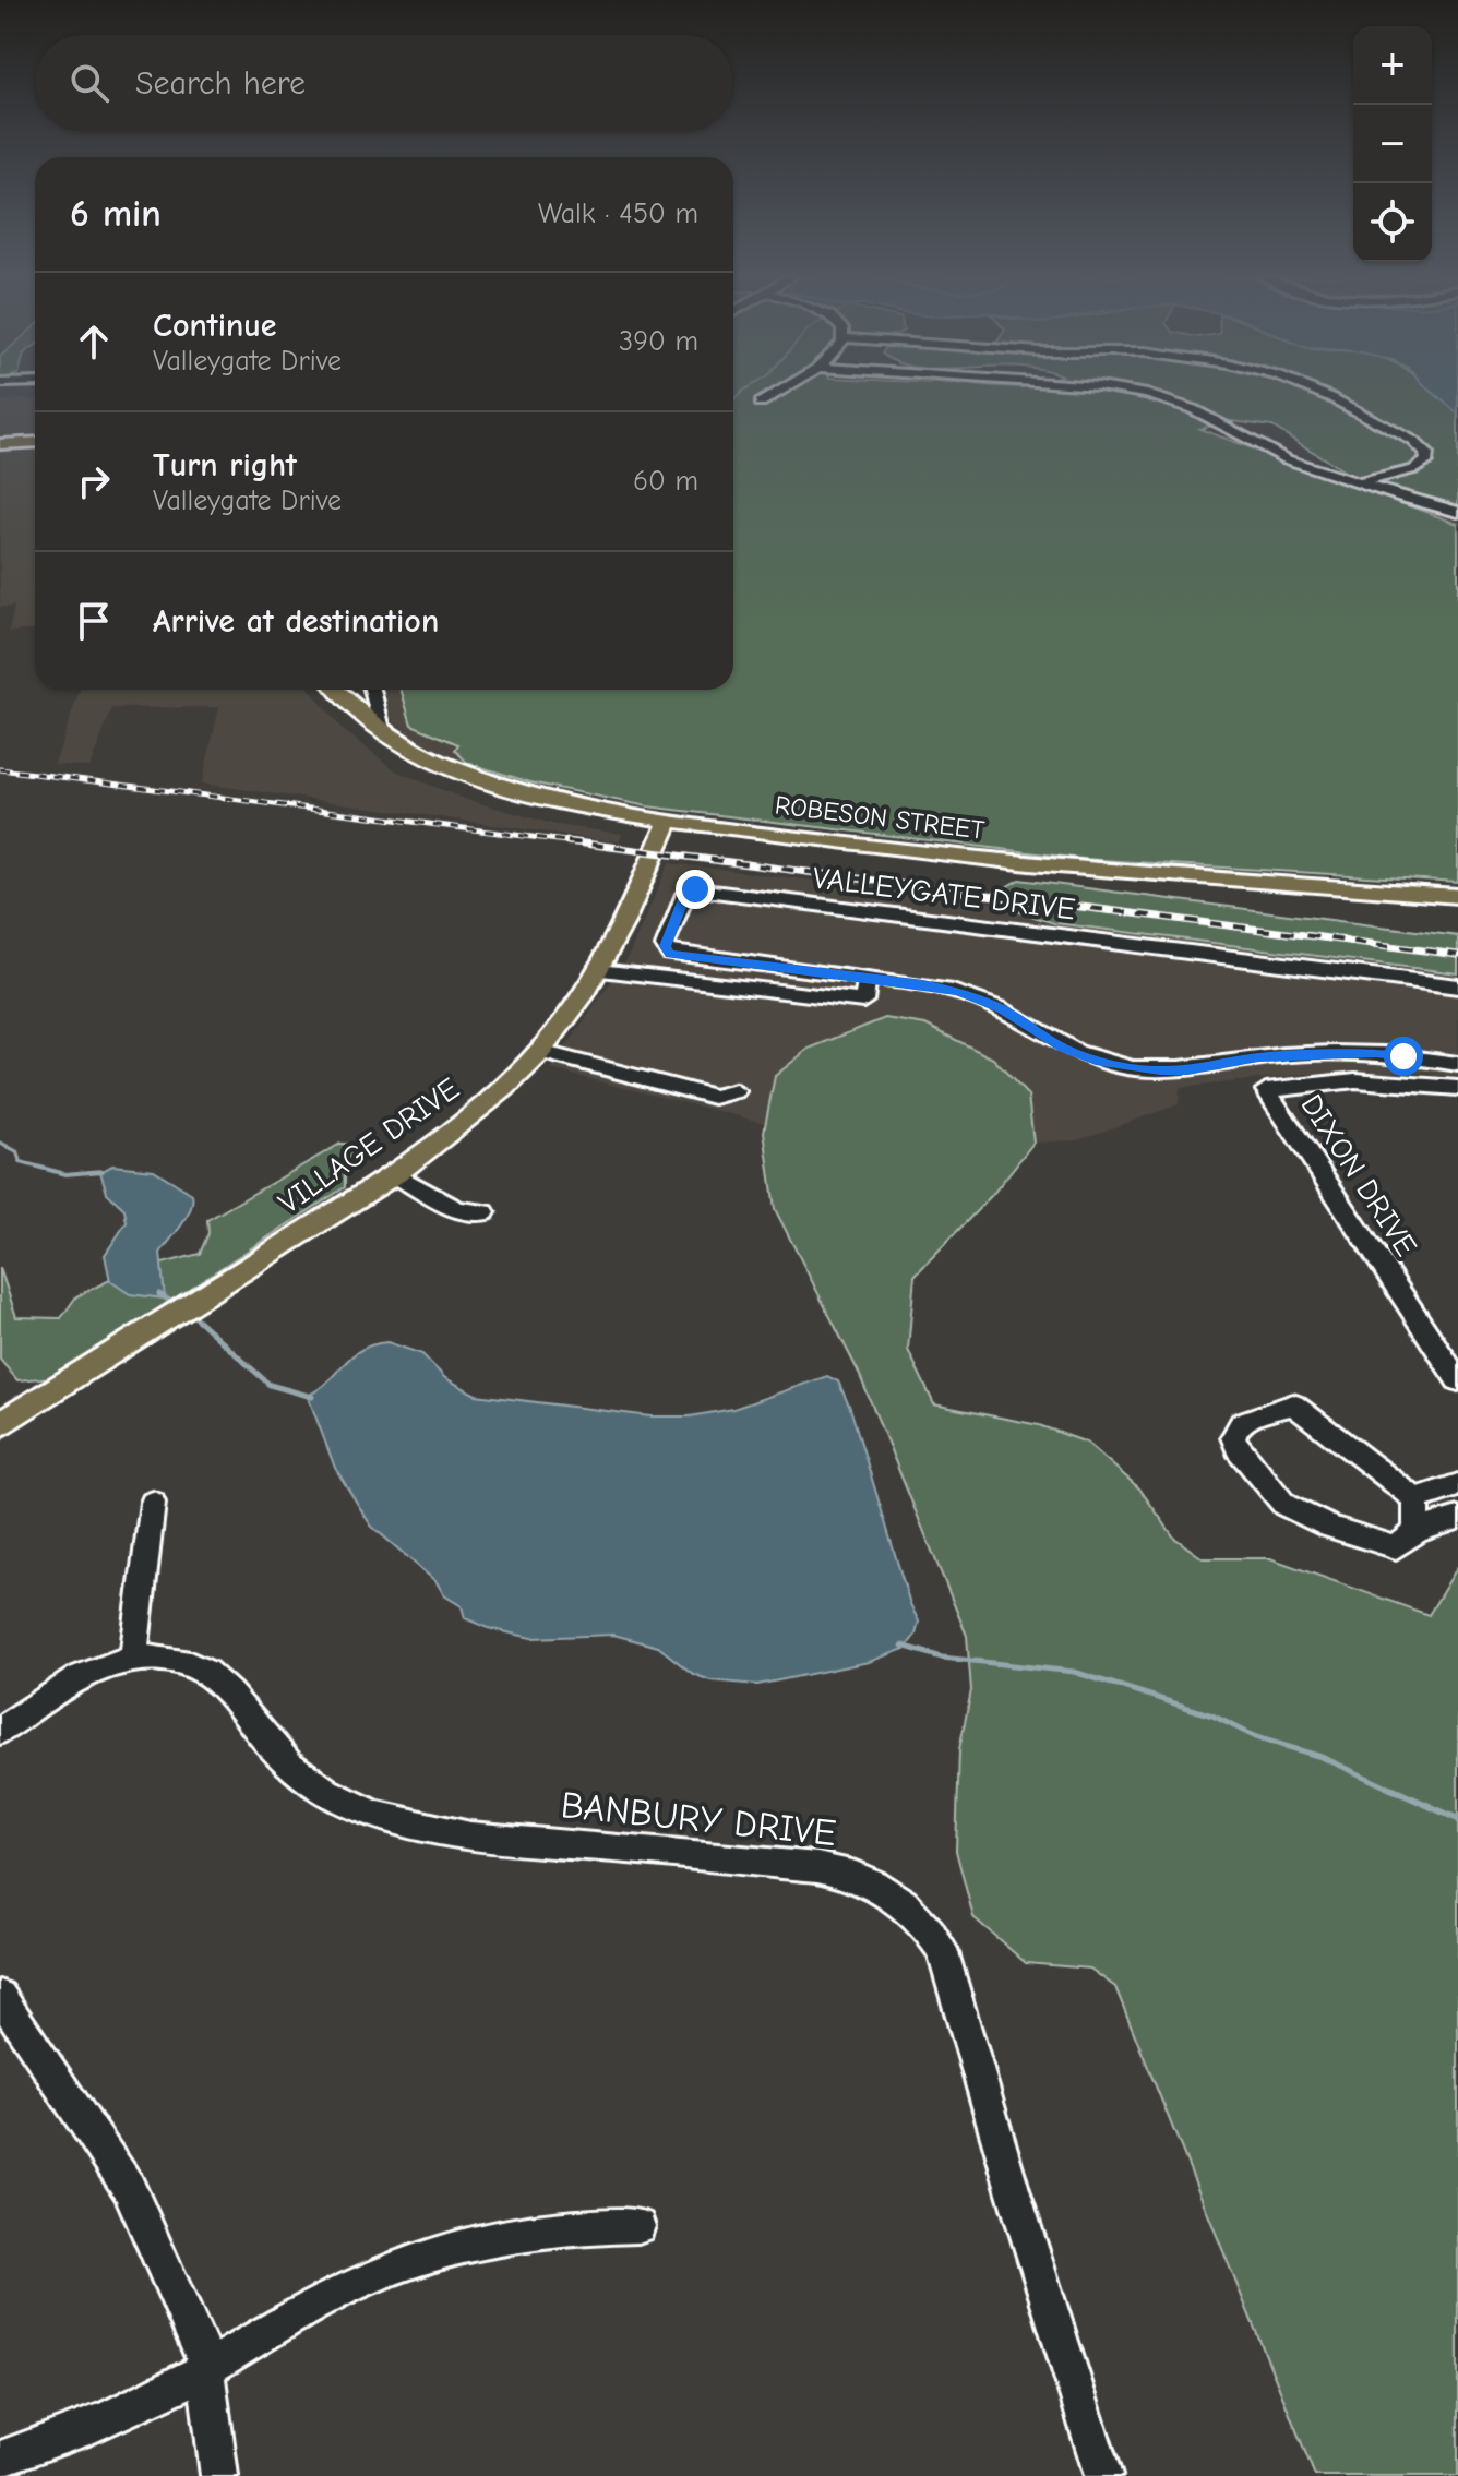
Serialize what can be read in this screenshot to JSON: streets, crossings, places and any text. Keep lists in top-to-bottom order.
{
  "streets": {
    "main road": ["ROBESON STREET", "VILLAGE DRIVE"],
    "street": ["VALLEYGATE DRIVE", "DIXON DRIVE", "BANBURY DRIVE"]
  },
  "crossings": [
    ["ROBESON STREET", "VILLAGE DRIVE"]
  ],
  "page": {
    "map_buttons": ["+", "−"],
    "search": "Search here",
    "heading": ["6 min", "Walk · 450 m"],
    "list": [
      ["Continue", "Valleygate Drive", "390 m"],
      ["Turn right", "Valleygate Drive", "60 m"],
      "Arrive at destination"
    ]
  }
}
